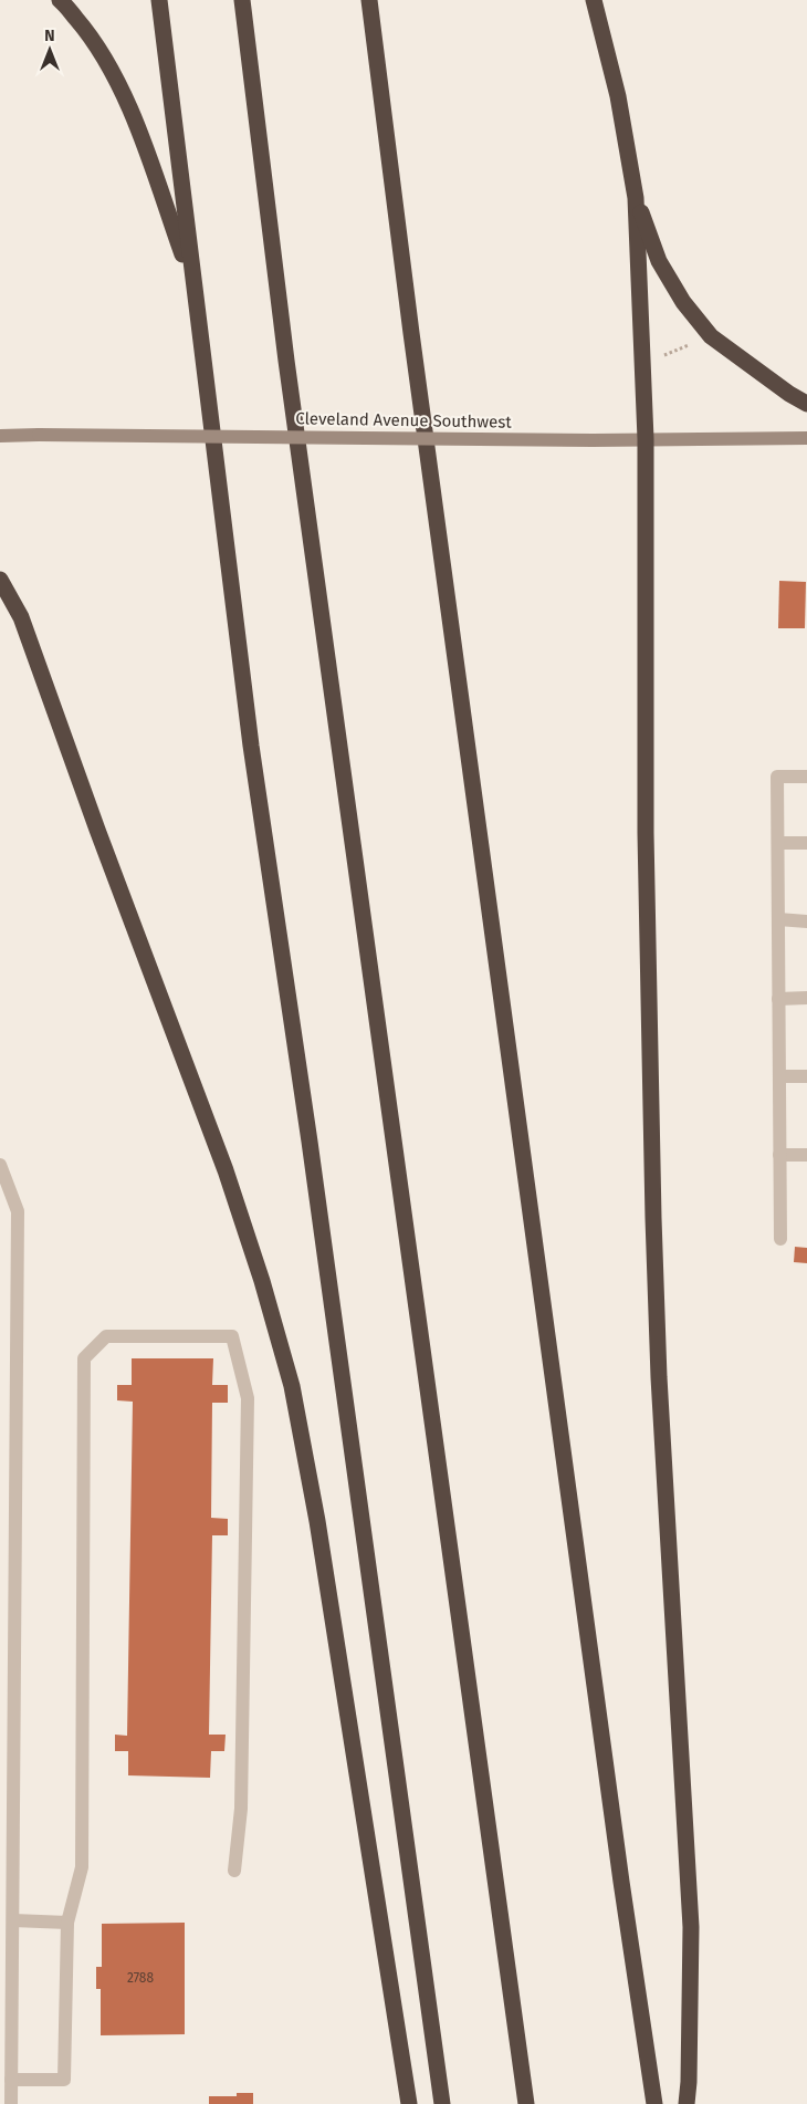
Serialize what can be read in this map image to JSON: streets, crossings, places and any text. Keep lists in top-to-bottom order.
{
  "streets": {
    "main road": ["Cleveland Avenue Southwest"]
  },
  "house_numbers": ["2788"],
  "north": "top"
}
